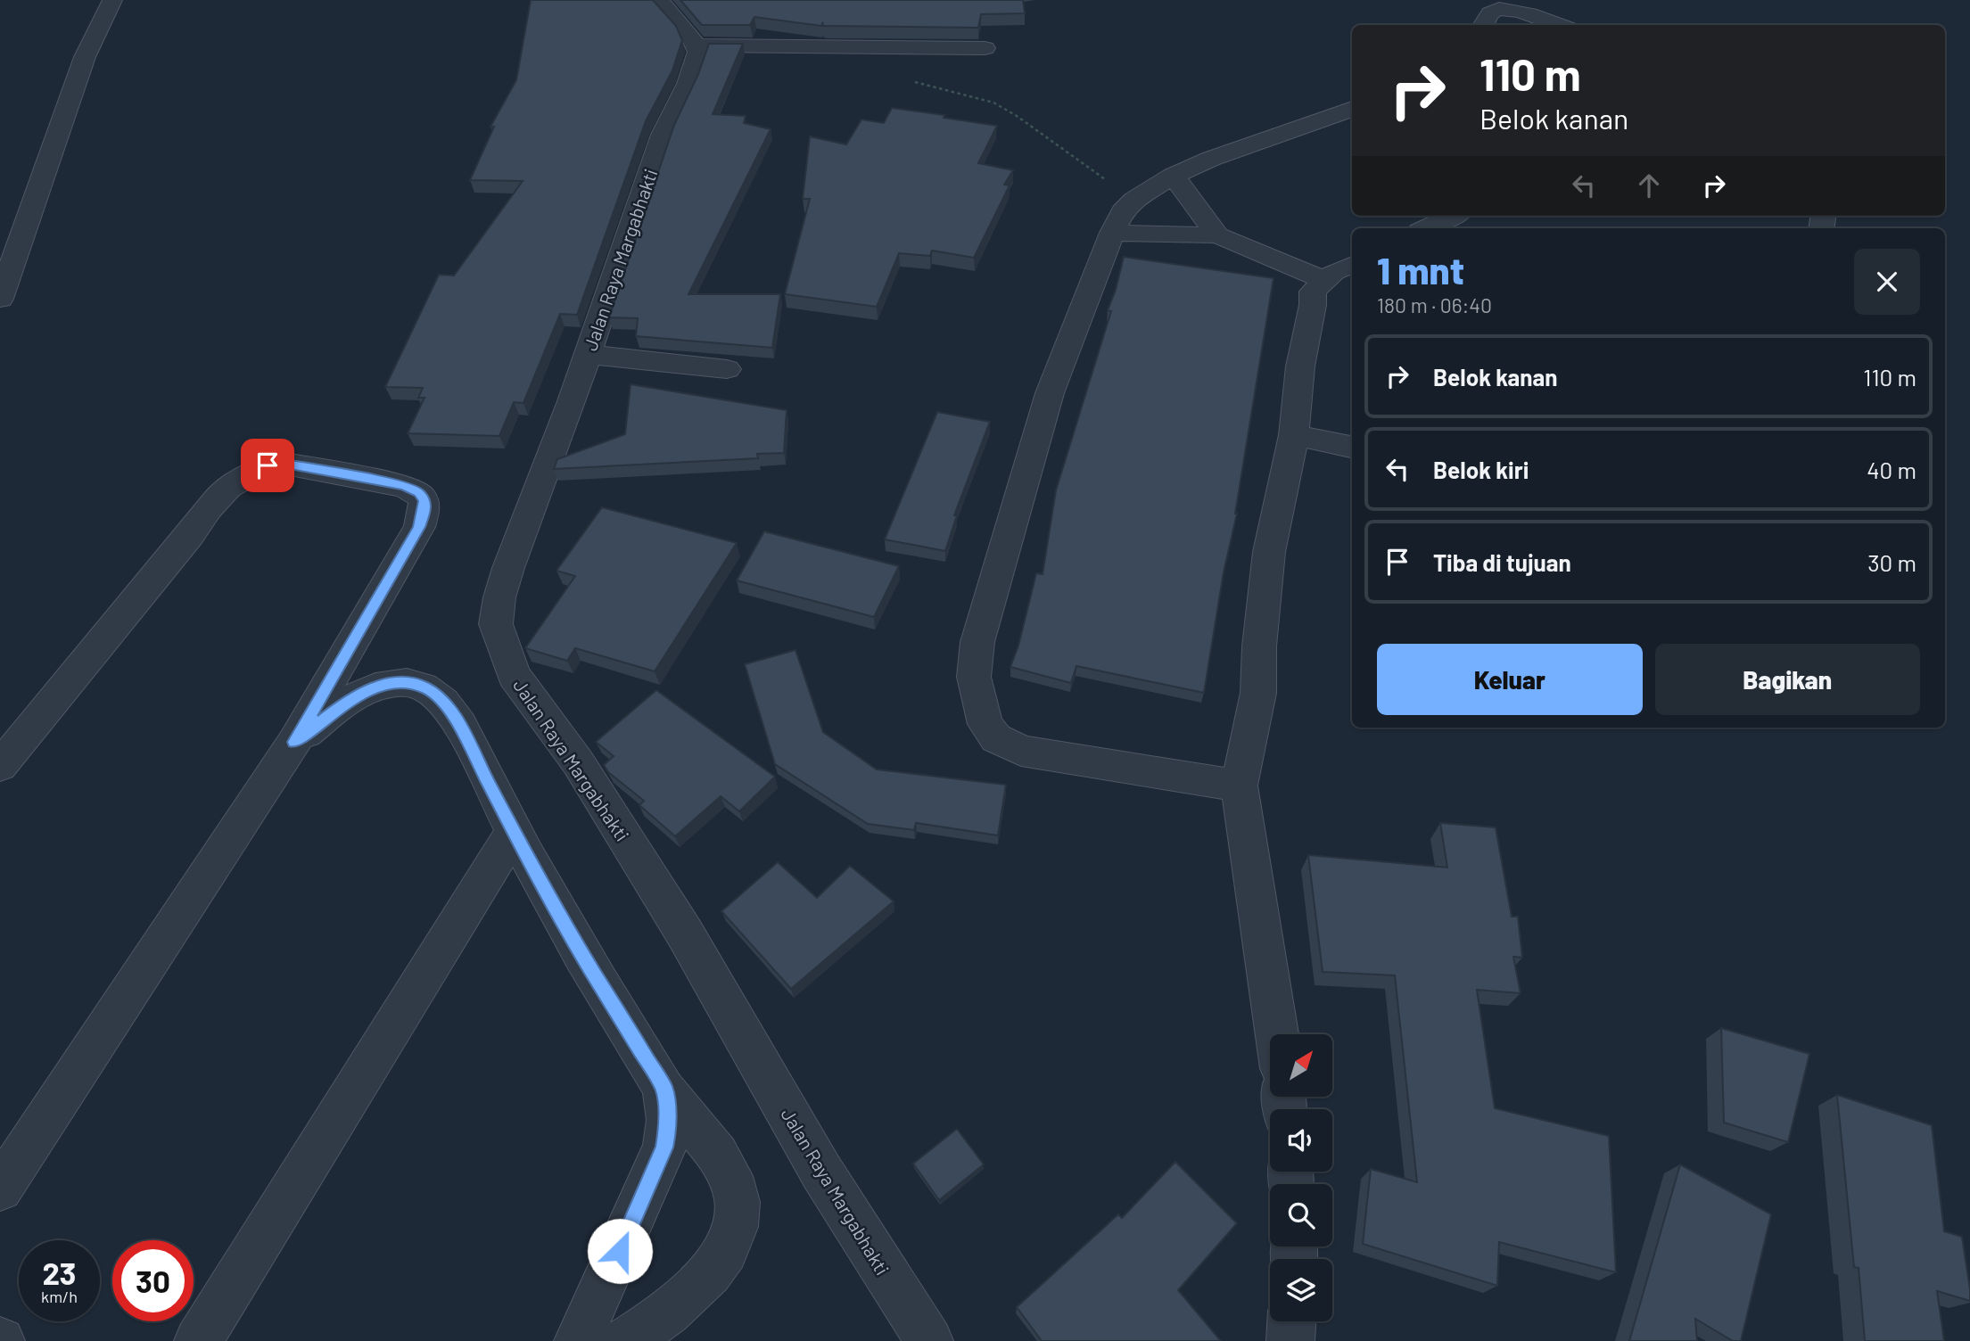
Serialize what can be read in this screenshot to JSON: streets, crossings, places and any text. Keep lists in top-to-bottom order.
{
  "streets": {
    "street": ["Jalan Raya Margabhakti"]
  },
  "north": "top right",
  "page": {
    "turn": ["110 m", "Belok kanan"],
    "heading": ["1 mnt", "180 m · 06:40"],
    "list": [
      {
        "name": "Belok kanan",
        "value": "110 m"
      },
      {
        "name": "Belok kiri",
        "value": "40 m"
      },
      {
        "name": "Tiba di tujuan",
        "value": "30 m"
      }
    ],
    "buttons": ["Keluar", "Bagikan"],
    "speed": "23 km/h",
    "limit": "30"
  }
}
